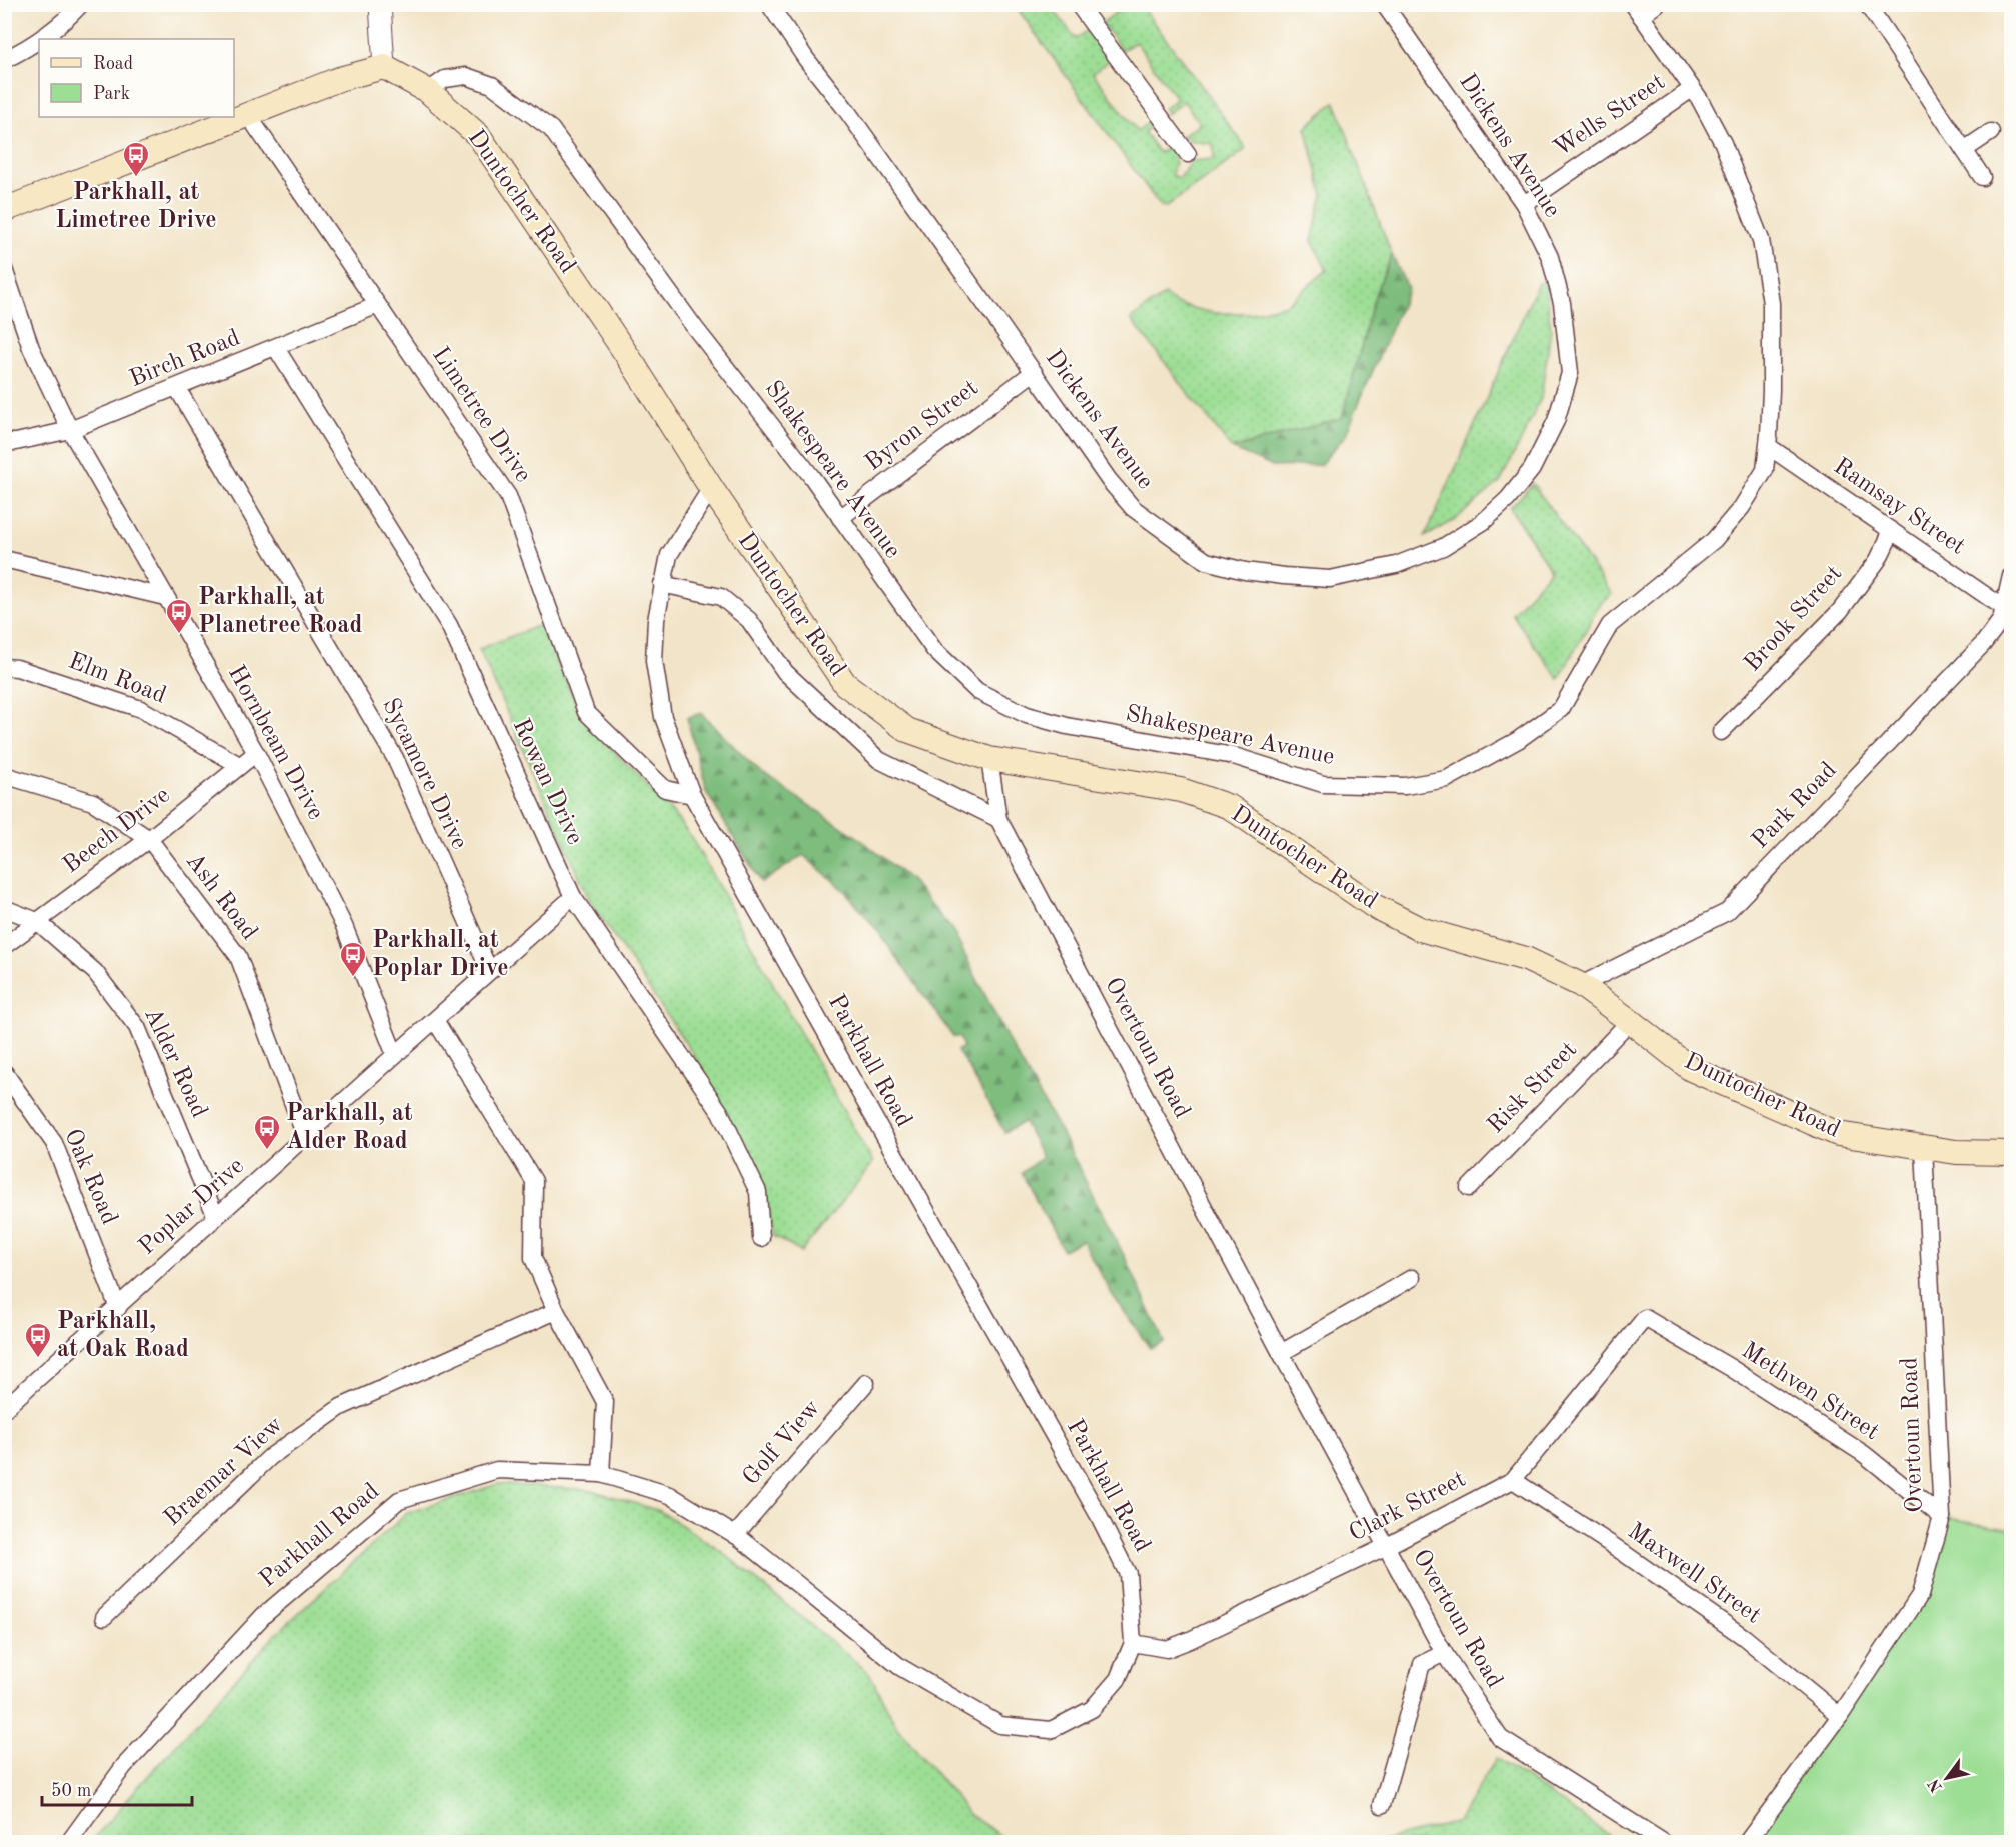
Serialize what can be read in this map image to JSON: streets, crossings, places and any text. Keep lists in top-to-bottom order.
{
  "streets": {
    "main road": ["Duntocher Road"],
    "street": [
      "Wells Street",
      "Dickens Avenue",
      "Birch Road",
      "Limetree Drive",
      "Byron Street",
      "Shakespeare Avenue",
      "Ramsay Street",
      "Brook Street",
      "Elm Road",
      "Hornbeam Drive",
      "Sycamore Drive",
      "Rowan Drive",
      "Park Road",
      "Beech Drive",
      "Ash Road",
      "Overtoun Road",
      "Parkhall Road",
      "Alder Road",
      "Risk Street",
      "Oak Road",
      "Poplar Drive",
      "Methven Street",
      "Golf View",
      "Braemar View",
      "Clark Street",
      "Maxwell Street"
    ]
  },
  "crossings": [
    ["Wells Street", "Dickens Avenue"],
    ["Wells Street", "Shakespeare Avenue"],
    ["Dickens Avenue", "Byron Street"],
    ["Duntocher Road", "Shakespeare Avenue"],
    ["Duntocher Road", "Park Road"],
    ["Duntocher Road", "Overtoun Road"],
    ["Duntocher Road", "Parkhall Road"],
    ["Duntocher Road", "Risk Street"],
    ["Birch Road", "Limetree Drive"],
    ["Birch Road", "Hornbeam Drive"],
    ["Birch Road", "Sycamore Drive"],
    ["Birch Road", "Rowan Drive"],
    ["Limetree Drive", "Parkhall Road"],
    ["Byron Street", "Shakespeare Avenue"],
    ["Shakespeare Avenue", "Ramsay Street"],
    ["Ramsay Street", "Brook Street"],
    ["Ramsay Street", "Park Road"],
    ["Elm Road", "Beech Drive"],
    ["Hornbeam Drive", "Beech Drive"],
    ["Hornbeam Drive", "Poplar Drive"],
    ["Sycamore Drive", "Poplar Drive"],
    ["Rowan Drive", "Poplar Drive"],
    ["Beech Drive", "Ash Road"],
    ["Beech Drive", "Alder Road"],
    ["Ash Road", "Poplar Drive"],
    ["Overtoun Road", "Methven Street"],
    ["Overtoun Road", "Clark Street"],
    ["Overtoun Road", "Maxwell Street"],
    ["Parkhall Road", "Golf View"],
    ["Parkhall Road", "Clark Street"],
    ["Alder Road", "Poplar Drive"],
    ["Oak Road", "Poplar Drive"],
    ["Methven Street", "Clark Street"],
    ["Clark Street", "Maxwell Street"]
  ],
  "places": {
    "bus stop": [
      "Parkhall, at Limetree Drive",
      "Parkhall, at Planetree Road",
      "Parkhall, at Poplar Drive",
      "Parkhall, at Alder Road",
      "Parkhall, at Oak Road"
    ]
  },
  "legend": ["Road", "Park"],
  "scale_bar": "50 m",
  "north": "bottom left"
}
